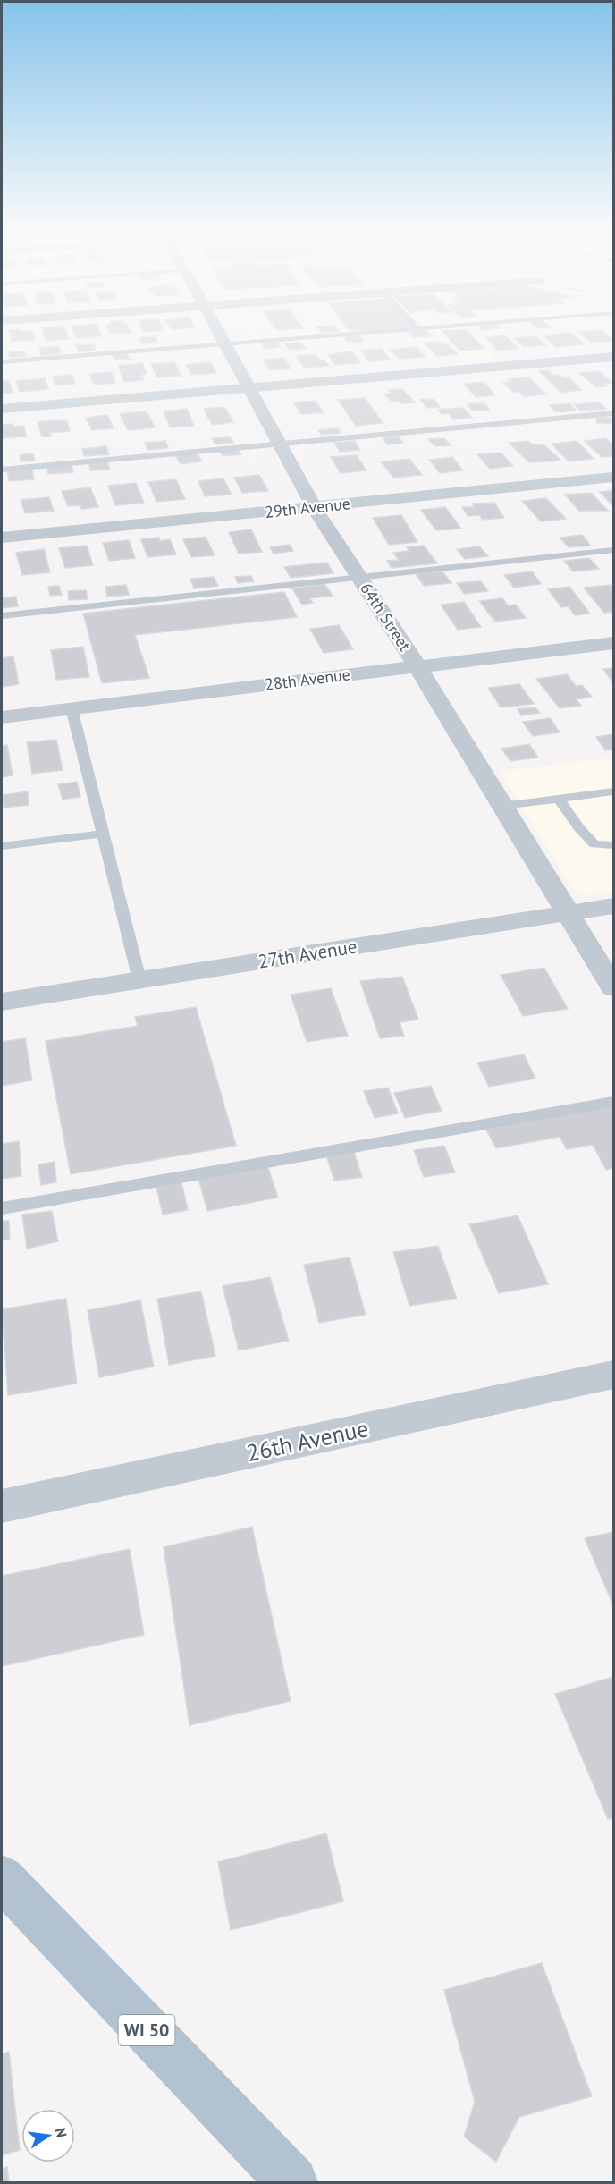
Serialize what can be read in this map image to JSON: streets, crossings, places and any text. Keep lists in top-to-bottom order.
{
  "streets": {
    "main road": ["WI 50"],
    "street": [
      "29th Avenue",
      "64th Street",
      "28th Avenue",
      "27th Avenue",
      "26th Avenue"
    ]
  },
  "crossings": [
    ["29th Avenue", "64th Street"],
    ["64th Street", "28th Avenue"],
    ["64th Street", "27th Avenue"]
  ],
  "north": "right"
}
